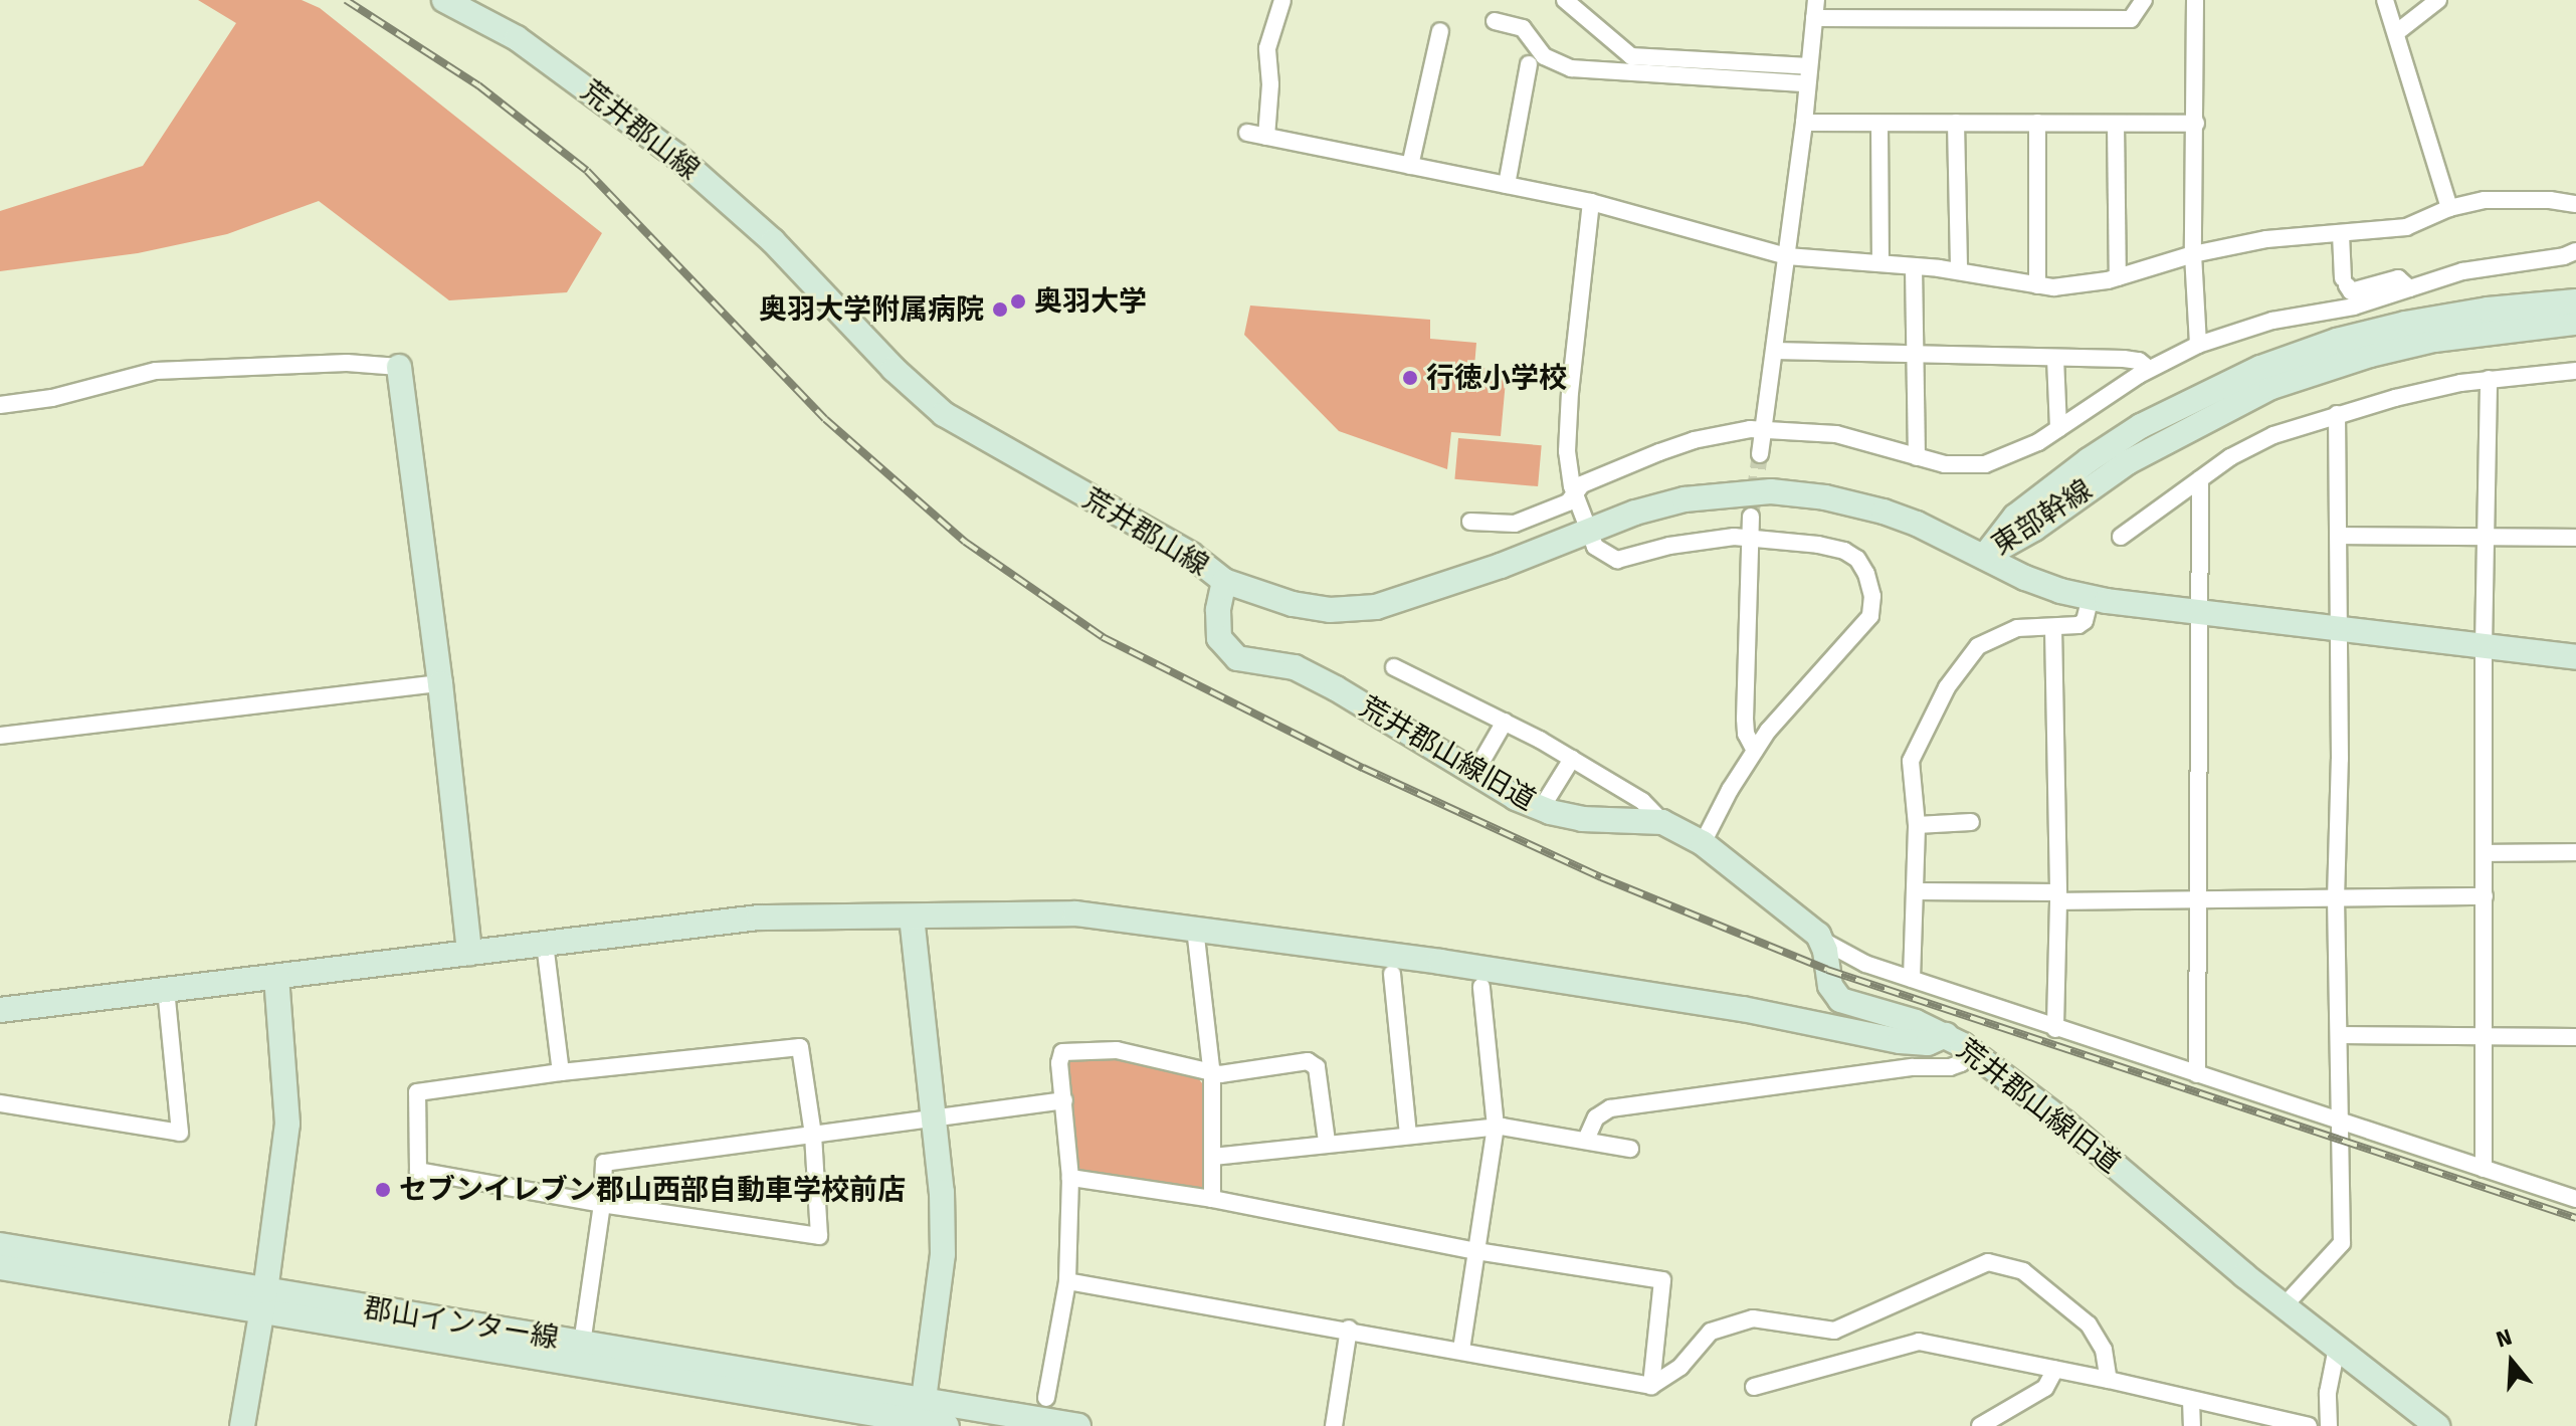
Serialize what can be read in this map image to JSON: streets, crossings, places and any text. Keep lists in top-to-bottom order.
{
  "streets": {
    "street": [
      "荒井郡山線",
      "東部幹線",
      "荒井郡山線旧道",
      "郡山インター線"
    ]
  },
  "crossings": [
    ["荒井郡山線", "東部幹線"],
    ["荒井郡山線", "荒井郡山線旧道"]
  ],
  "places": [
    "奥羽大学",
    "奥羽大学附属病院",
    "行徳小学校",
    "セブンイレブン郡山西部自動車学校前店"
  ],
  "north": "top"
}
